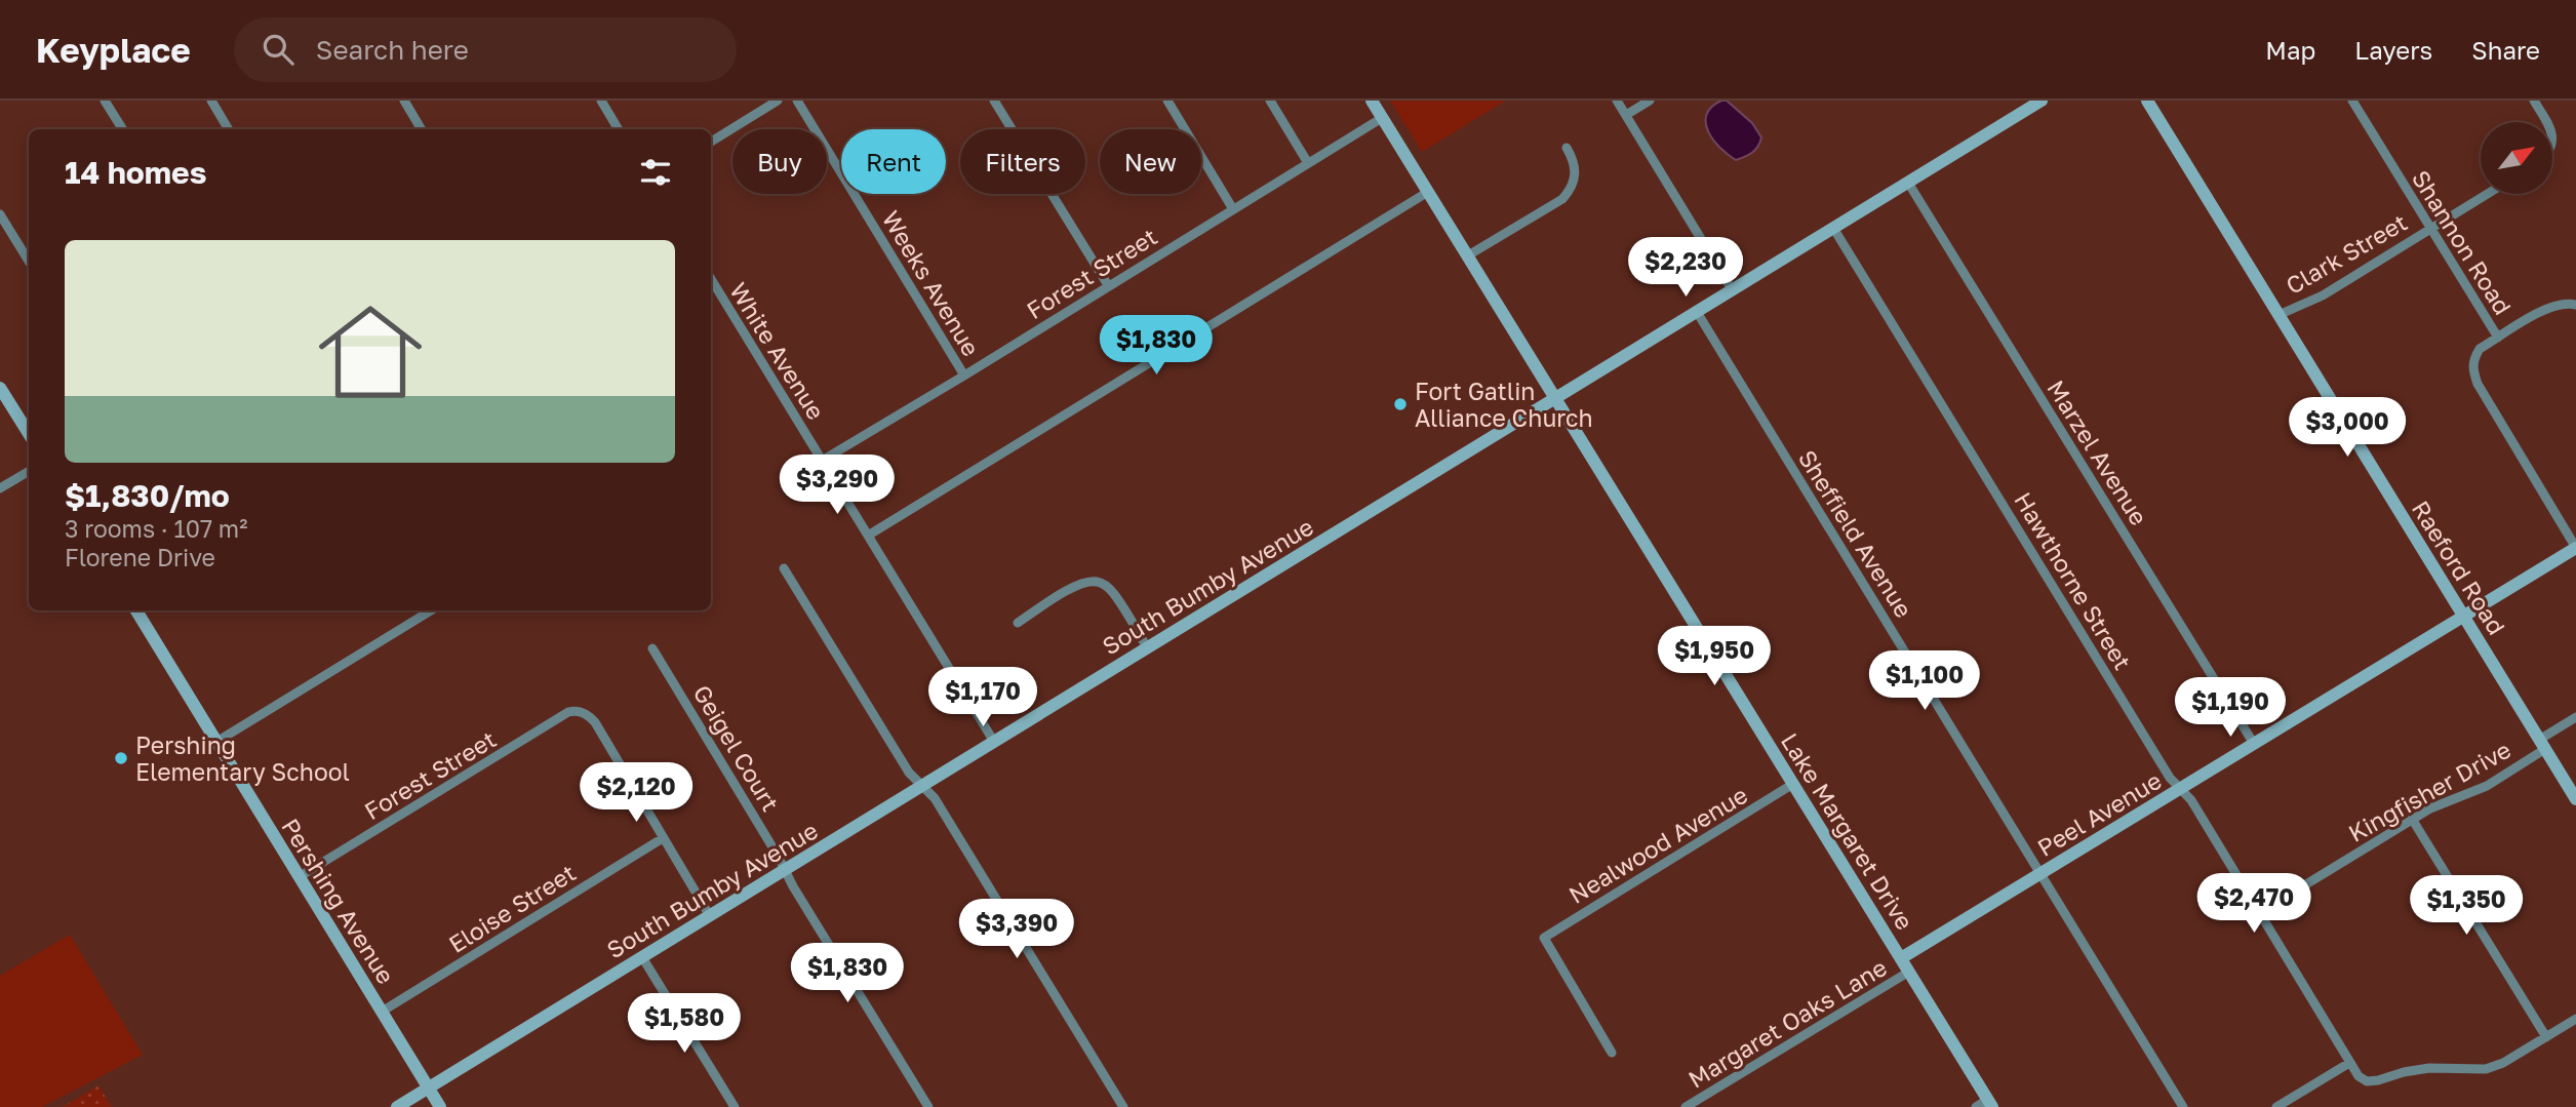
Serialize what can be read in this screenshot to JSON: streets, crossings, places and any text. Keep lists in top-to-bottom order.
{
  "streets": {
    "street": [
      "Shannon Road",
      "Clark Street",
      "Forest Street",
      "Weeks Avenue",
      "White Avenue",
      "Marzel Avenue",
      "Sheffield Avenue",
      "Raeford Road",
      "Hawthorne Street",
      "South Bumby Avenue",
      "Geigel Court",
      "Kingfisher Drive",
      "Peel Avenue",
      "Lake Margaret Drive",
      "Nealwood Avenue",
      "Pershing Avenue",
      "Eloise Street",
      "Margaret Oaks Lane"
    ]
  },
  "crossings": [
    ["Shannon Road", "Clark Street"],
    ["Shannon Road", "Peel Avenue"],
    ["Clark Street", "Raeford Road"],
    ["Forest Street", "Weeks Avenue"],
    ["Forest Street", "White Avenue"],
    ["Forest Street", "Lake Margaret Drive"],
    ["Forest Street", "Pershing Avenue"],
    ["Forest Street", "Eloise Street"],
    ["White Avenue", "South Bumby Avenue"],
    ["Marzel Avenue", "South Bumby Avenue"],
    ["Marzel Avenue", "Peel Avenue"],
    ["Sheffield Avenue", "South Bumby Avenue"],
    ["Sheffield Avenue", "Peel Avenue"],
    ["Raeford Road", "Kingfisher Drive"],
    ["Raeford Road", "Peel Avenue"],
    ["Hawthorne Street", "South Bumby Avenue"],
    ["Hawthorne Street", "Kingfisher Drive"],
    ["Hawthorne Street", "Peel Avenue"],
    ["South Bumby Avenue", "Geigel Court"],
    ["South Bumby Avenue", "Lake Margaret Drive"],
    ["South Bumby Avenue", "Pershing Avenue"],
    ["Peel Avenue", "Lake Margaret Drive"],
    ["Lake Margaret Drive", "Nealwood Avenue"],
    ["Lake Margaret Drive", "Margaret Oaks Lane"],
    ["Pershing Avenue", "Eloise Street"]
  ],
  "places": ["Fort Gatlin Alliance Church", "Pershing Elementary School"],
  "north": "top right",
  "page": {
    "header": "Keyplace",
    "search": "Search here",
    "nav": ["Map", "Layers", "Share"],
    "chip": [
      "Buy",
      "Rent",
      "Filters",
      "New"
    ],
    "heading": "14 homes",
    "list": [
      {
        "name": "$1,830/mo",
        "note": "3 rooms · 107 m² · Florene Drive"
      }
    ],
    "price": [
      "$2,230",
      "$1,830",
      "$3,000",
      "$3,290",
      "$1,950",
      "$1,100",
      "$1,170",
      "$1,190",
      "$2,120",
      "$2,470",
      "$1,350",
      "$3,390",
      "$1,830",
      "$1,580"
    ]
  }
}
